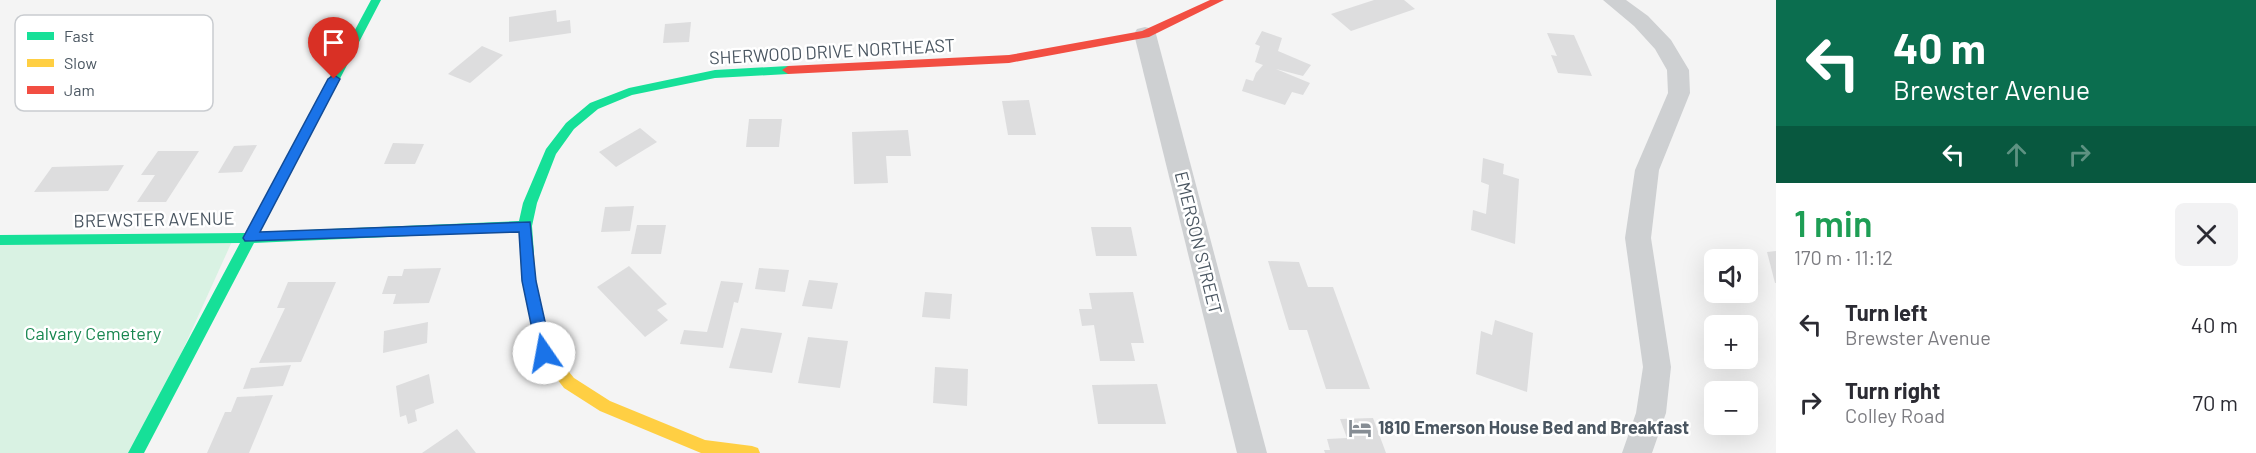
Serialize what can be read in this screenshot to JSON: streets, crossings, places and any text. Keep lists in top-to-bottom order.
{
  "streets": {
    "street": ["SHERWOOD DRIVE NORTHEAST", "BREWSTER AVENUE", "EMERSON STREET"]
  },
  "crossings": [
    ["SHERWOOD DRIVE NORTHEAST", "BREWSTER AVENUE"],
    ["SHERWOOD DRIVE NORTHEAST", "EMERSON STREET"]
  ],
  "parks": ["Calvary Cemetery"],
  "places": {
    "hotel": ["1810 Emerson House Bed and Breakfast"]
  },
  "legend": ["Fast", "Slow", "Jam"],
  "page": {
    "turn": ["40 m", "Brewster Avenue"],
    "heading": ["1 min", "170 m · 11:12"],
    "map_buttons": ["+", "−"],
    "list": [
      {
        "name": "Turn left",
        "note": "Brewster Avenue",
        "value": "40 m"
      },
      {
        "name": "Turn right",
        "note": "Colley Road",
        "value": "70 m"
      }
    ]
  }
}
